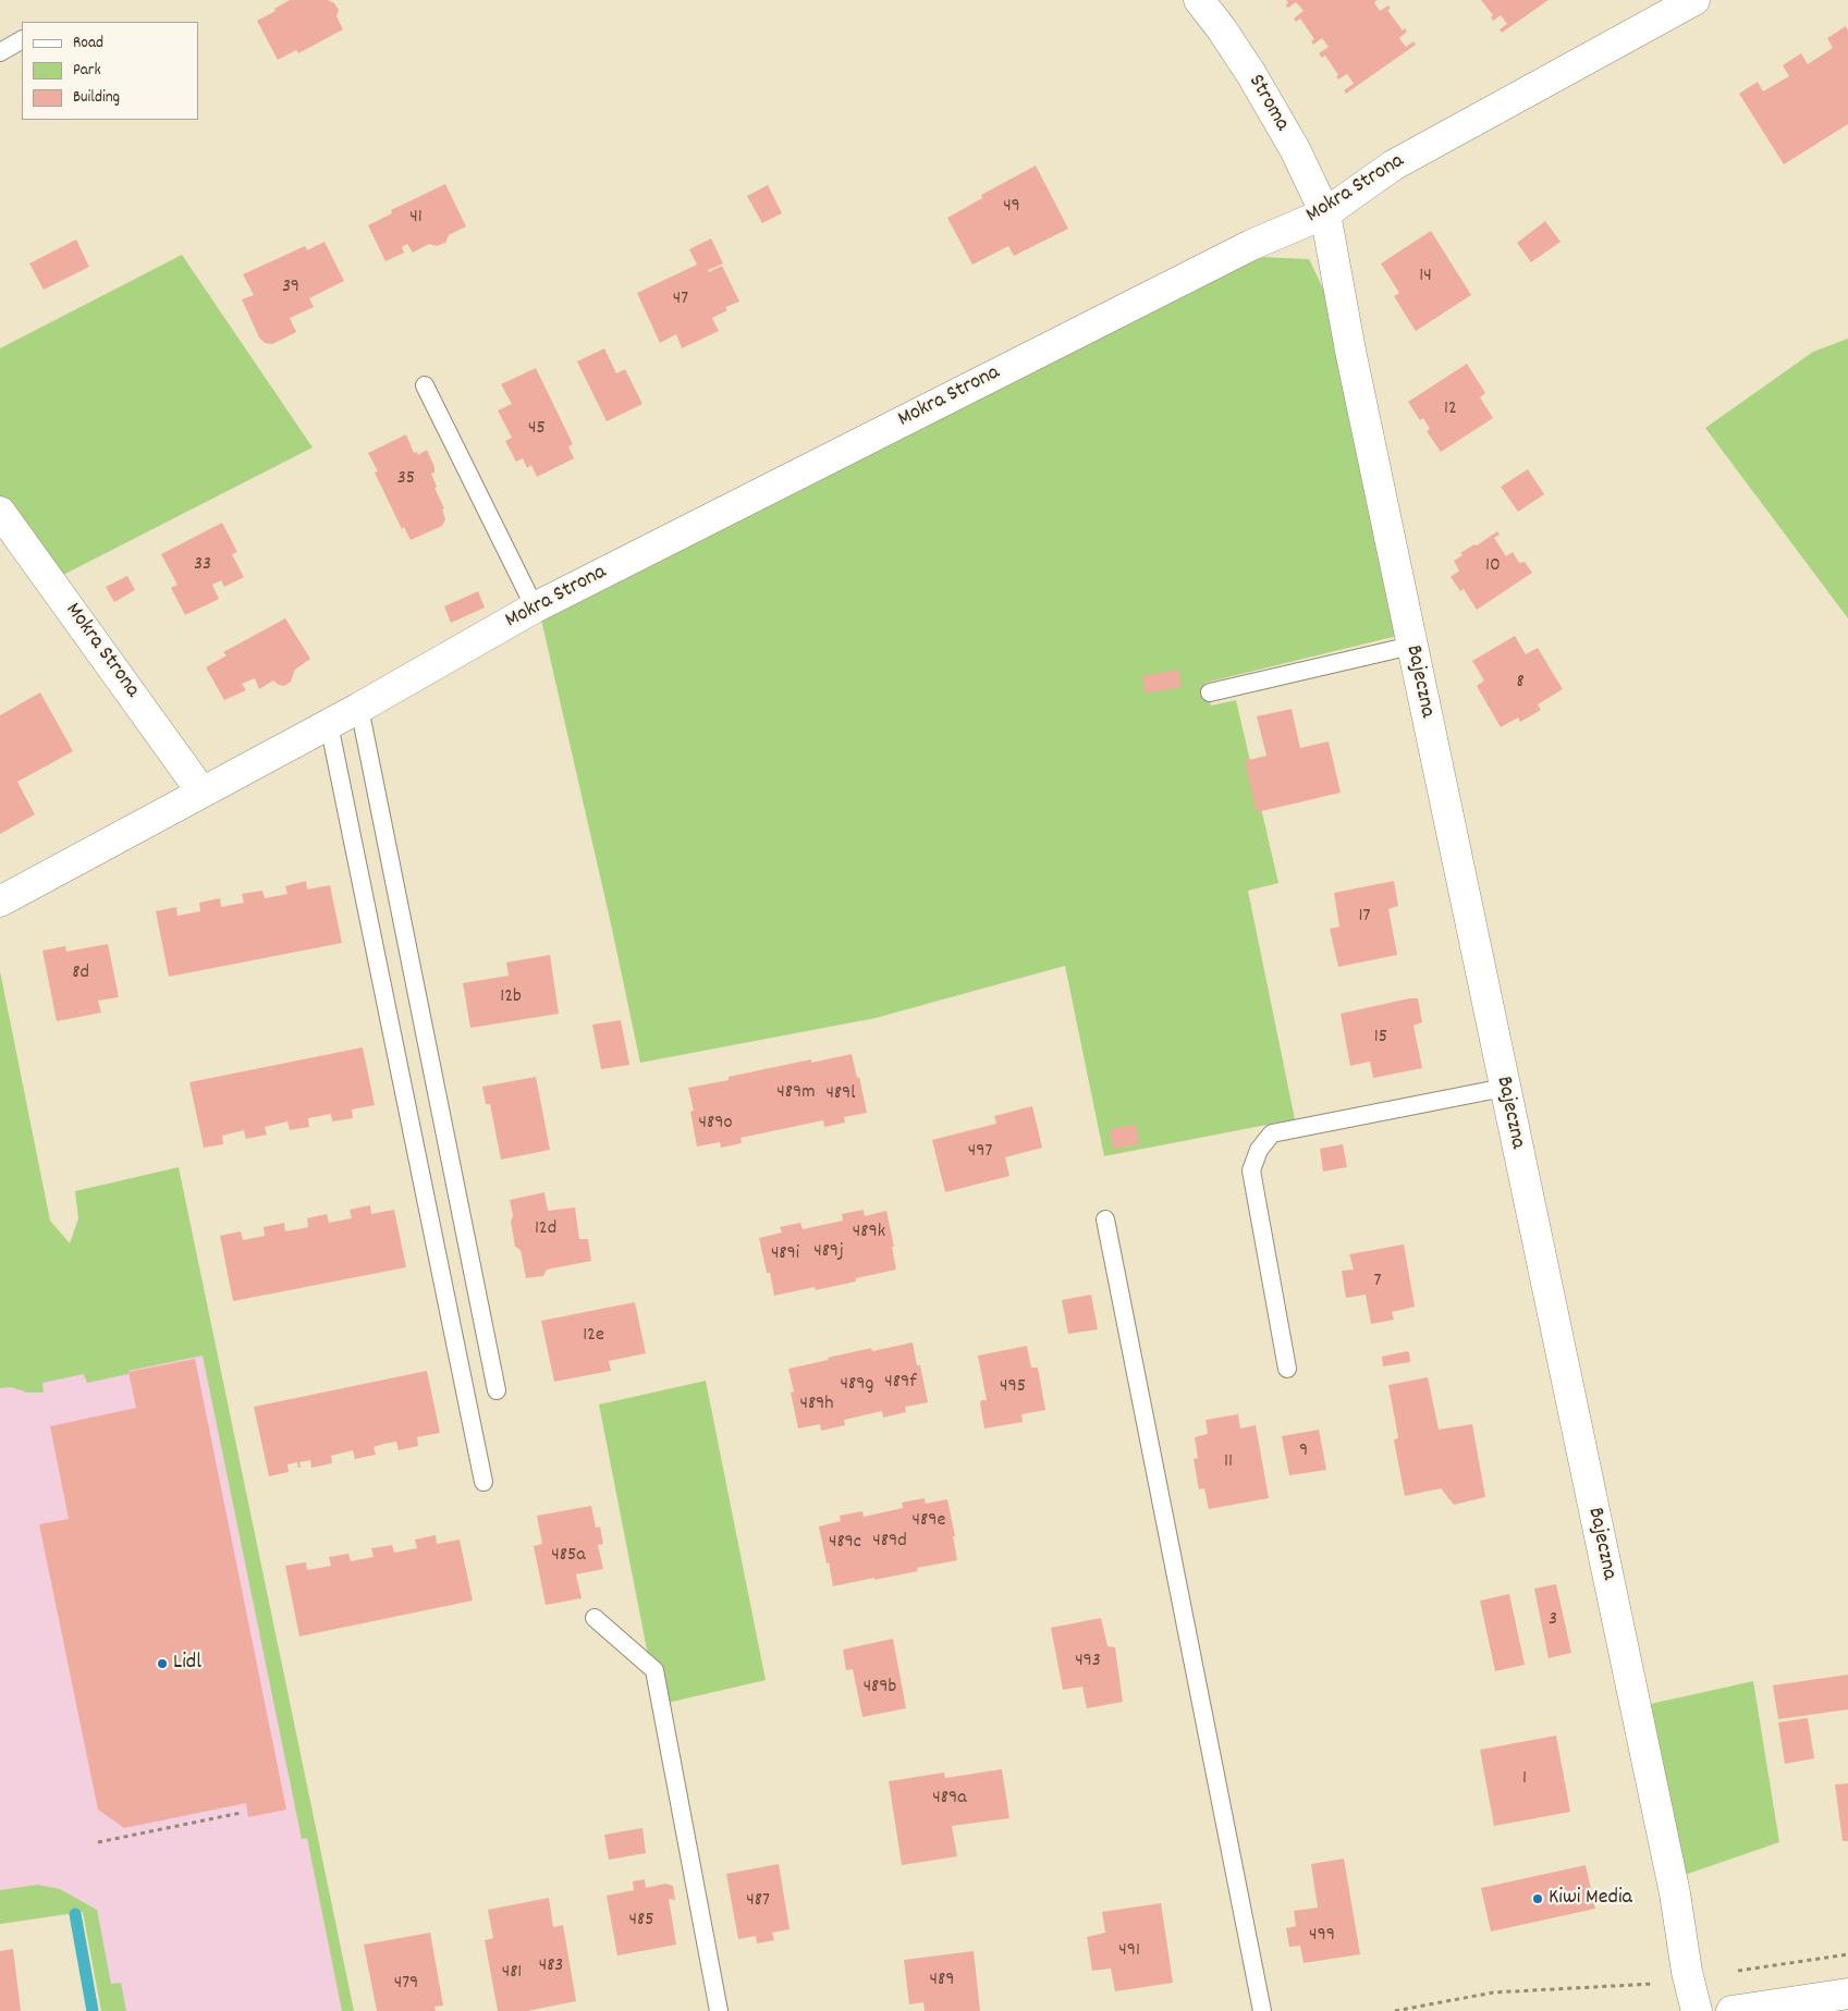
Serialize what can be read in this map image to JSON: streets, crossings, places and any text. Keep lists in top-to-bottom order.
{
  "streets": {
    "street": ["Stroma", "Mokra Strona", "Bajeczna"]
  },
  "crossings": [
    ["Stroma", "Mokra Strona"],
    ["Stroma", "Bajeczna"],
    ["Mokra Strona", "Bajeczna"]
  ],
  "places": ["Lidl", "Kiwi Media"],
  "house_numbers": [
    "49",
    "41",
    "14",
    "39",
    "47",
    "12",
    "45",
    "35",
    "33",
    "10",
    "8",
    "17",
    "8d",
    "12b",
    "15",
    "489m",
    "489l",
    "489o",
    "497",
    "12d",
    "489k",
    "489j",
    "489i",
    "7",
    "12e",
    "489f",
    "489g",
    "495",
    "489h",
    "9",
    "11",
    "489e",
    "489d",
    "489c",
    "485a",
    "3",
    "493",
    "489b",
    "1",
    "489a",
    "487",
    "485",
    "499",
    "491",
    "483",
    "481",
    "489",
    "479"
  ],
  "legend": ["Road", "Park", "Building"]
}
